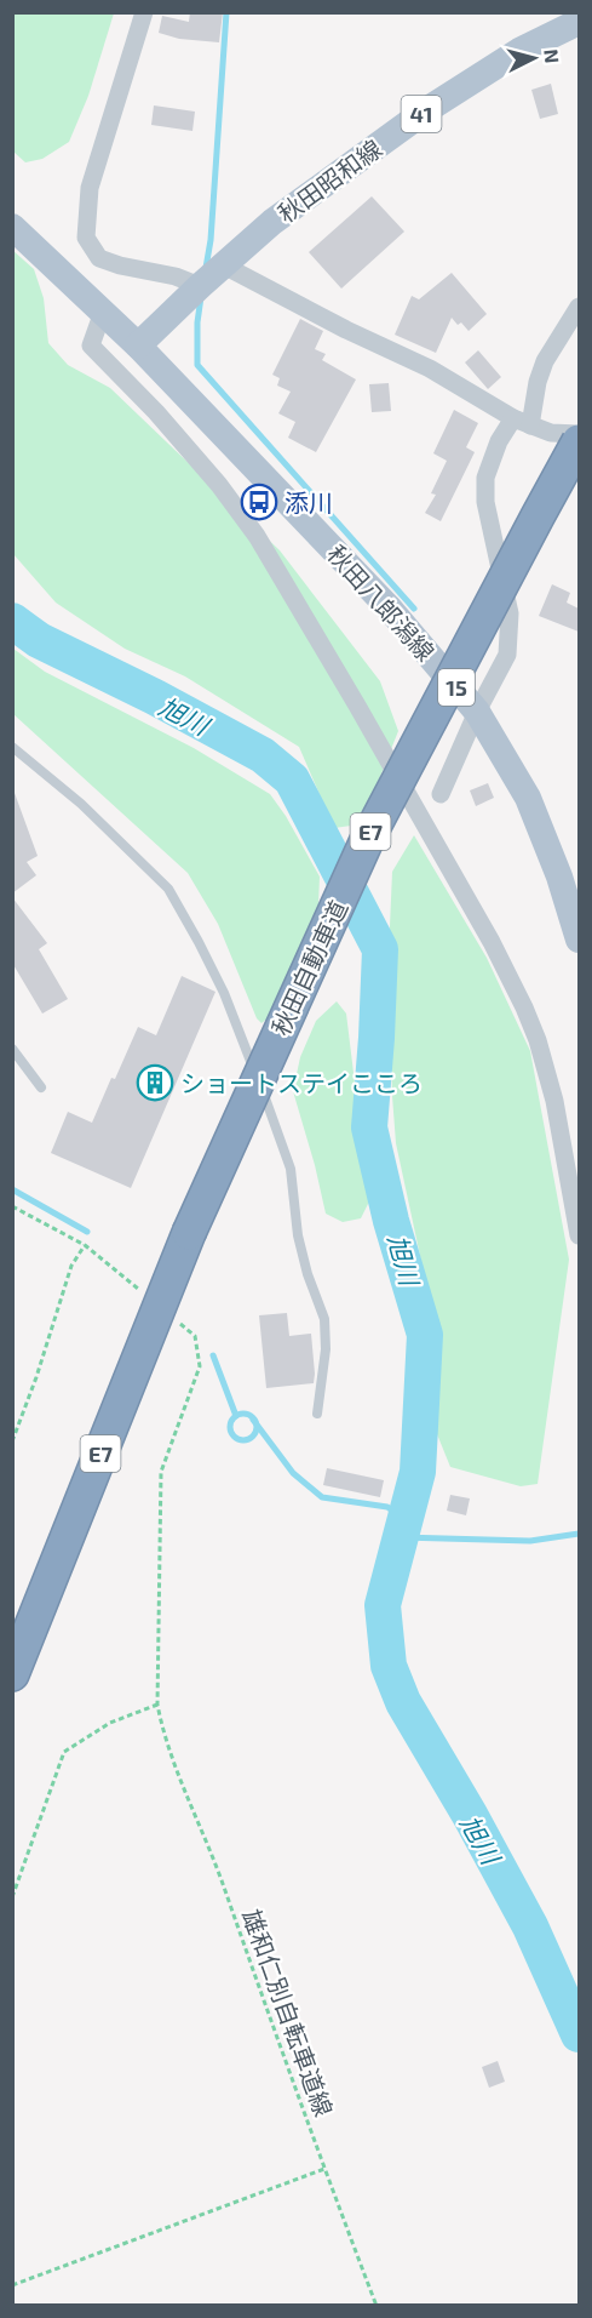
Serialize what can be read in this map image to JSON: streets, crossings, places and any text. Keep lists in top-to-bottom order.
{
  "streets": {
    "highway": ["E7", "秋田自動車道"],
    "main road": [
      "41",
      "秋田昭和線",
      "秋田八郎潟線",
      "15"
    ],
    "path": ["雄和仁別自転車道線"]
  },
  "crossings": [
    ["秋田昭和線", "秋田八郎潟線"]
  ],
  "water": ["旭川"],
  "places": {
    "bus stop": ["添川"],
    "building": ["ショートステイこころ"]
  },
  "north": "right"
}
